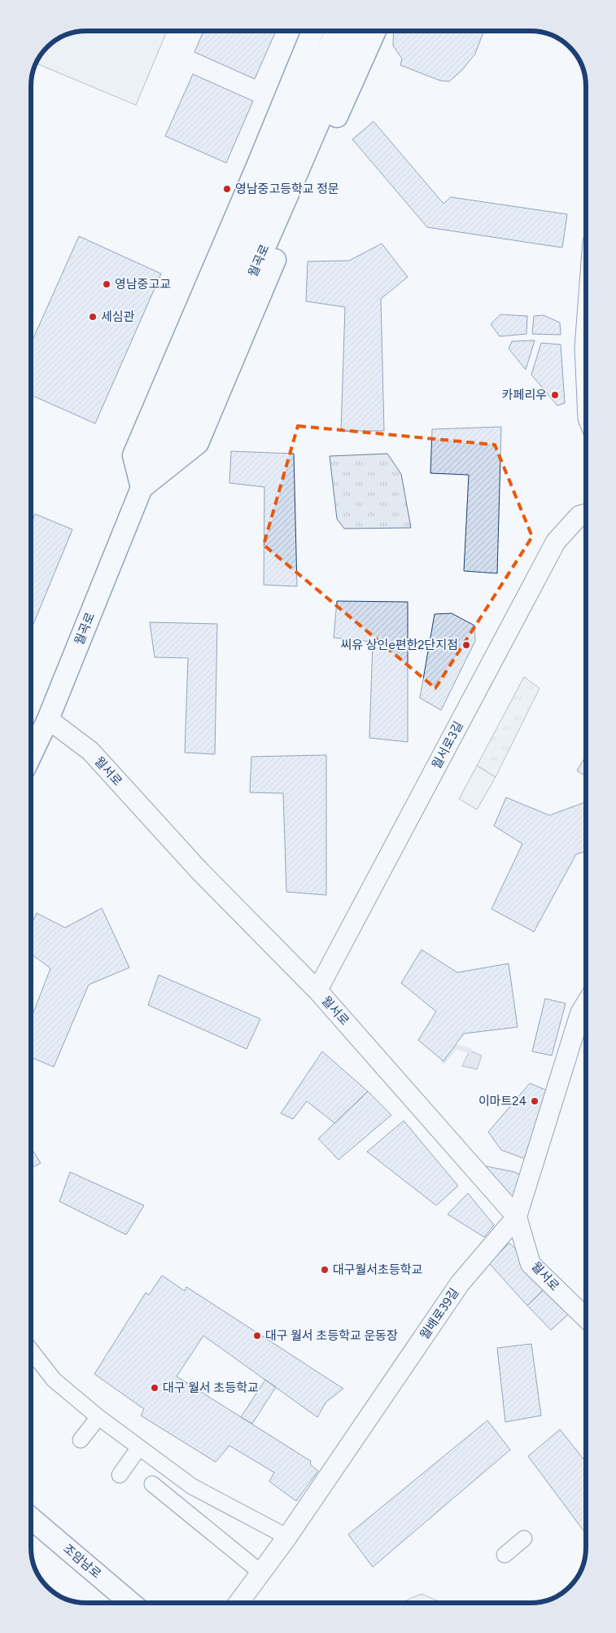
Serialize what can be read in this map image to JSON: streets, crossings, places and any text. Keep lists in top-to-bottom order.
{
  "streets": {
    "main road": ["월곡로", "조암남로"],
    "street": ["월서로3길", "월서로", "월배로39길"]
  },
  "crossings": [
    ["월곡로", "월서로"],
    ["월서로3길", "월서로"],
    ["월서로", "월배로39길"]
  ],
  "places": [
    "영남중고등학교 정문",
    "영남중고교",
    "세심관",
    "카페리우",
    "씨유 상인e편한2단지점",
    "이마트24",
    "대구월서초등학교",
    "대구 월서 초등학교 운동장",
    "대구 월서 초등학교"
  ]
}
